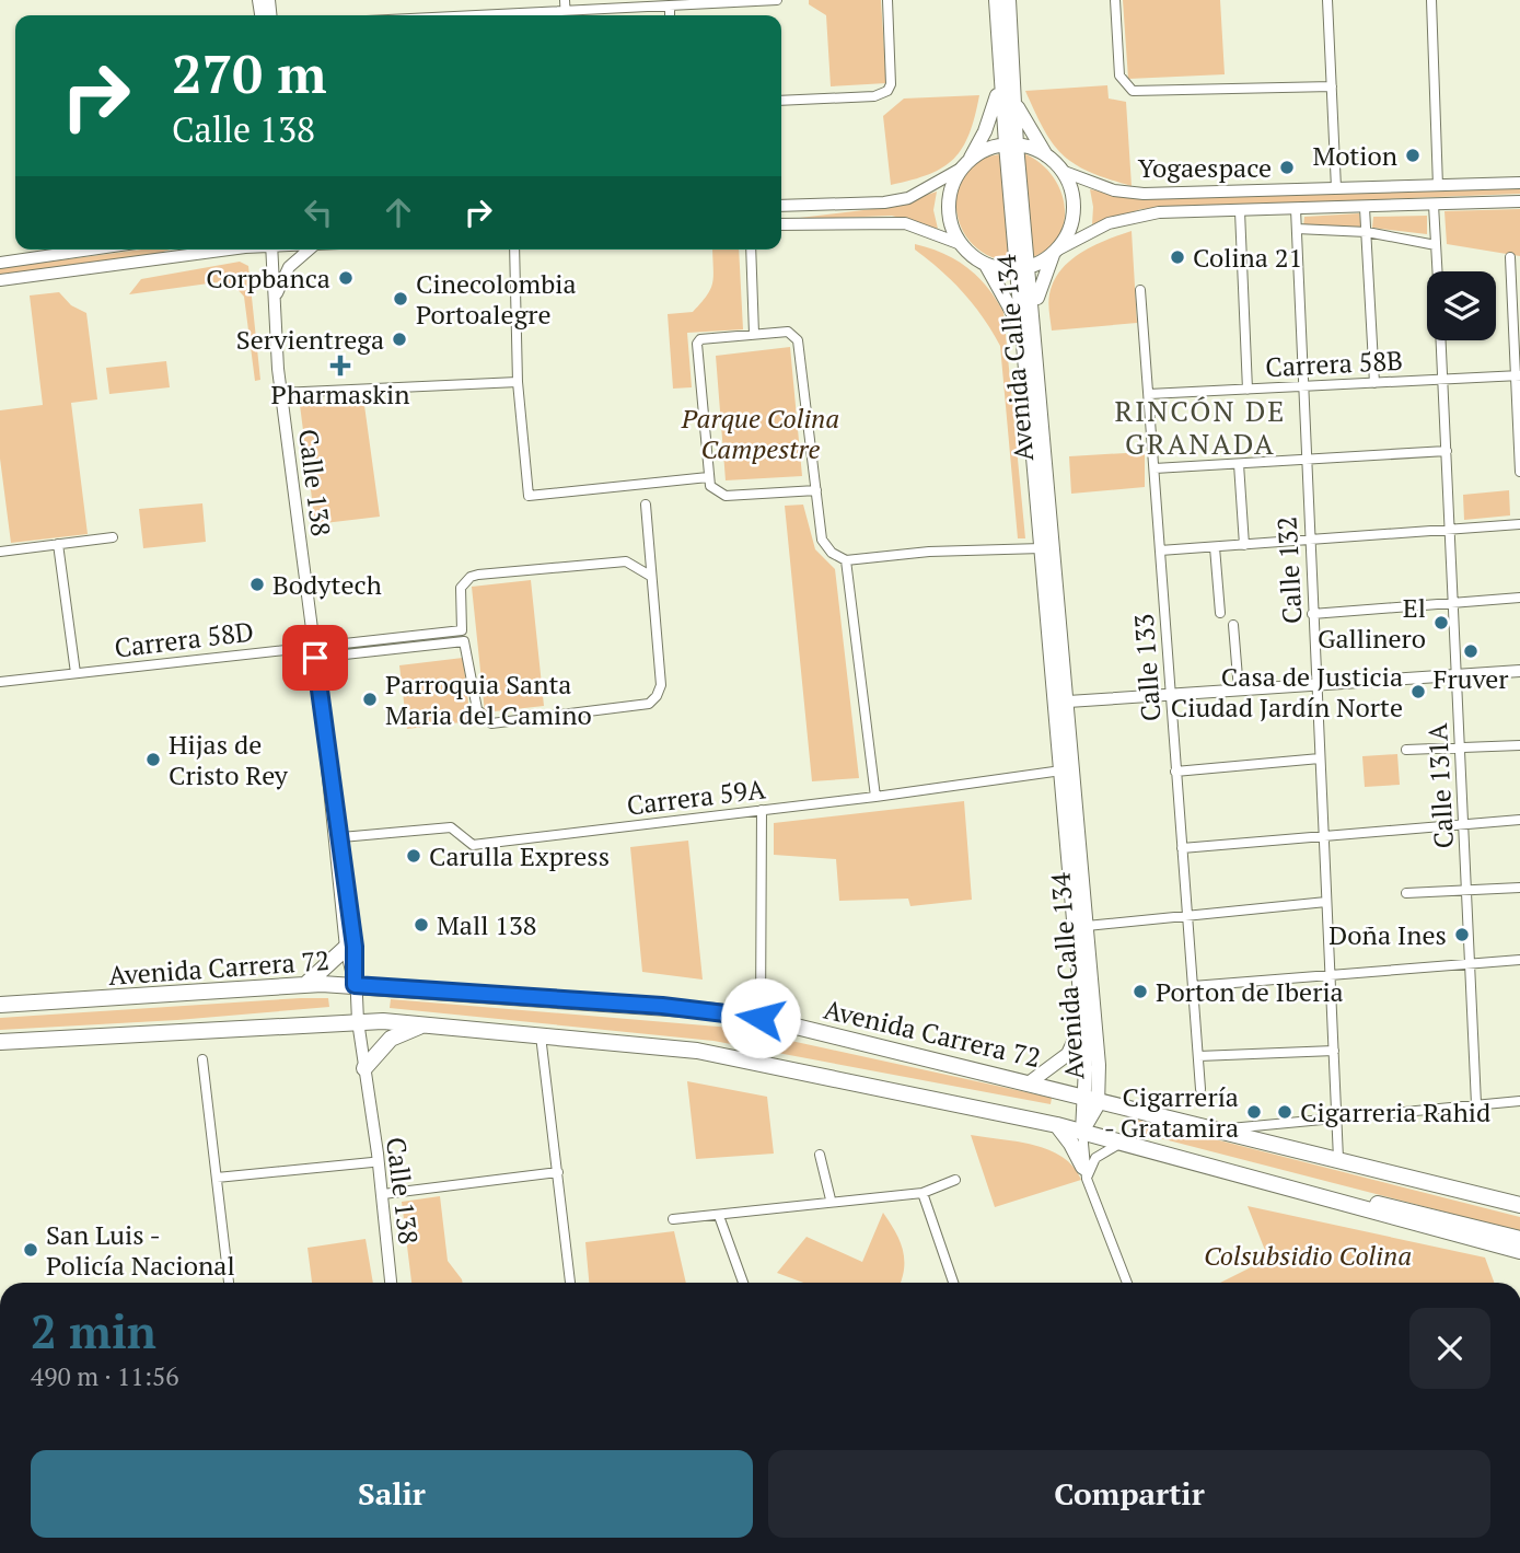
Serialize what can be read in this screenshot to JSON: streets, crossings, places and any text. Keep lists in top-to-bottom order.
{
  "streets": {
    "highway": ["Avenida Carrera 72"],
    "main road": ["Avenida Calle 134", "Calle 138"],
    "street": [
      "Carrera 58B",
      "Calle 132",
      "Carrera 58D",
      "Calle 133",
      "Calle 131A",
      "Carrera 59A"
    ]
  },
  "crossings": [
    ["Avenida Calle 134", "Carrera 59A"],
    ["Avenida Calle 134", "Avenida Carrera 72"],
    ["Carrera 58B", "Calle 132"],
    ["Carrera 58B", "Calle 133"],
    ["Carrera 58B", "Calle 131A"],
    ["Calle 138", "Carrera 58D"],
    ["Calle 138", "Carrera 59A"],
    ["Calle 138", "Avenida Carrera 72"],
    ["Calle 132", "Avenida Carrera 72"]
  ],
  "districts": ["RINCÓN DE GRANADA"],
  "parks": ["Parque Colina Campestre", "Colsubsidio Colina"],
  "places": {
    "other": [
      "Motion",
      "Yogaespace",
      "Colina 21",
      "Corpbanca",
      "Cinecolombia Portoalegre",
      "Servientrega",
      "Bodytech",
      "El Gallinero",
      "Fruver",
      "Casa de Justicia Ciudad Jardín Norte",
      "Parroquia Santa Maria del Camino",
      "Hijas de Cristo Rey",
      "Carulla Express",
      "Mall 138",
      "Doña Ines",
      "Porton de Iberia",
      "Cigarrería - Gratamira",
      "Cigarreria Rahid",
      "San Luis - Policía Nacional"
    ],
    "health": ["Pharmaskin"]
  },
  "page": {
    "turn": ["270 m", "Calle 138"],
    "heading": ["2 min", "490 m · 11:56"],
    "buttons": ["Salir", "Compartir"]
  }
}
